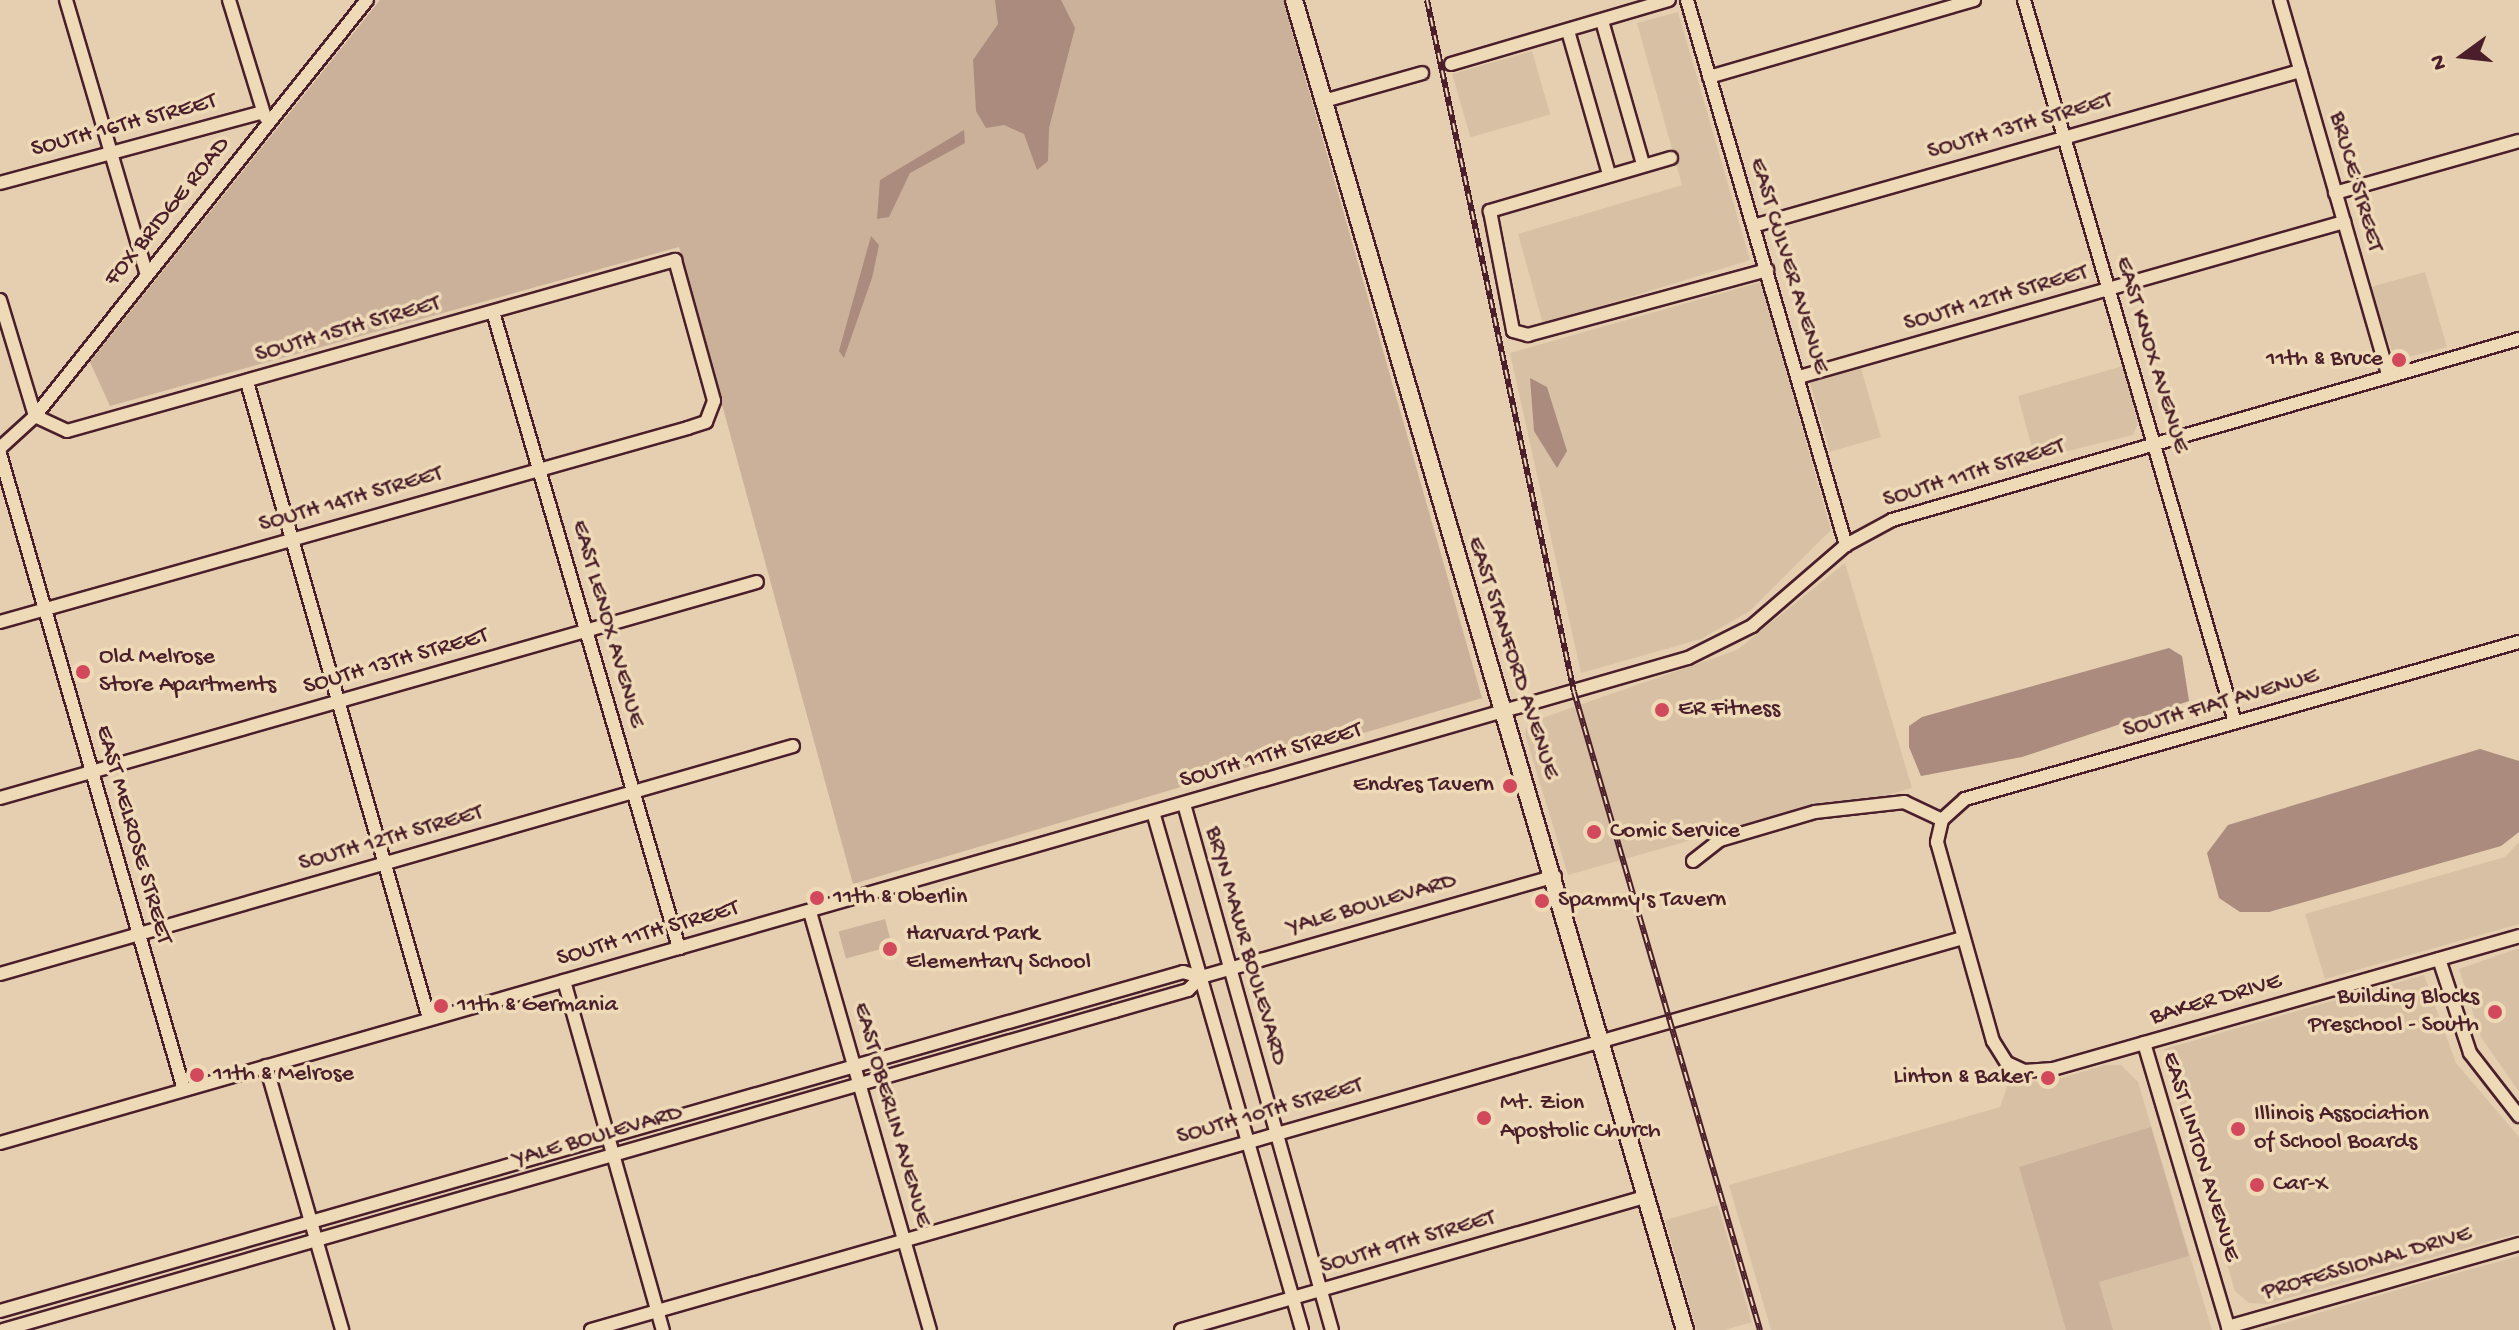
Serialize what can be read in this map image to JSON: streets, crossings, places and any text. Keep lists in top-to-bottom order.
{
  "streets": {
    "main road": ["EAST STANFORD AVENUE"],
    "street": [
      "SOUTH 16TH STREET",
      "SOUTH 13TH STREET",
      "BRUCE STREET",
      "FOX BRIDGE ROAD",
      "EAST CULVER AVENUE",
      "SOUTH 12TH STREET",
      "SOUTH 15TH STREET",
      "EAST KNOX AVENUE",
      "SOUTH 11TH STREET",
      "SOUTH 14TH STREET",
      "EAST LENOX AVENUE",
      "SOUTH FIAT AVENUE",
      "EAST MELROSE STREET",
      "YALE BOULEVARD",
      "BRYN MAWR BOULEVARD",
      "BAKER DRIVE",
      "SOUTH 10TH STREET",
      "EAST OBERLIN AVENUE",
      "EAST LINTON AVENUE",
      "SOUTH 9TH STREET",
      "PROFESSIONAL DRIVE"
    ]
  },
  "crossings": [
    ["SOUTH 13TH STREET", "BRUCE STREET"],
    ["SOUTH 13TH STREET", "EAST CULVER AVENUE"],
    ["SOUTH 13TH STREET", "EAST KNOX AVENUE"],
    ["SOUTH 13TH STREET", "EAST LENOX AVENUE"],
    ["SOUTH 13TH STREET", "EAST MELROSE STREET"],
    ["BRUCE STREET", "SOUTH 12TH STREET"],
    ["BRUCE STREET", "SOUTH 11TH STREET"],
    ["FOX BRIDGE ROAD", "SOUTH 15TH STREET"],
    ["FOX BRIDGE ROAD", "EAST MELROSE STREET"],
    ["EAST CULVER AVENUE", "SOUTH 12TH STREET"],
    ["EAST CULVER AVENUE", "SOUTH 11TH STREET"],
    ["SOUTH 12TH STREET", "EAST KNOX AVENUE"],
    ["SOUTH 12TH STREET", "EAST LENOX AVENUE"],
    ["SOUTH 12TH STREET", "EAST MELROSE STREET"],
    ["SOUTH 15TH STREET", "SOUTH 14TH STREET"],
    ["SOUTH 15TH STREET", "EAST LENOX AVENUE"],
    ["EAST KNOX AVENUE", "SOUTH 11TH STREET"],
    ["EAST KNOX AVENUE", "SOUTH FIAT AVENUE"],
    ["SOUTH 11TH STREET", "EAST LENOX AVENUE"],
    ["SOUTH 11TH STREET", "EAST STANFORD AVENUE"],
    ["SOUTH 11TH STREET", "EAST MELROSE STREET"],
    ["SOUTH 11TH STREET", "BRYN MAWR BOULEVARD"],
    ["SOUTH 11TH STREET", "EAST OBERLIN AVENUE"],
    ["SOUTH 14TH STREET", "EAST LENOX AVENUE"],
    ["SOUTH 14TH STREET", "EAST MELROSE STREET"],
    ["EAST STANFORD AVENUE", "YALE BOULEVARD"],
    ["EAST STANFORD AVENUE", "SOUTH 10TH STREET"],
    ["EAST STANFORD AVENUE", "SOUTH 9TH STREET"],
    ["YALE BOULEVARD", "BRYN MAWR BOULEVARD"],
    ["YALE BOULEVARD", "EAST OBERLIN AVENUE"],
    ["BRYN MAWR BOULEVARD", "SOUTH 10TH STREET"],
    ["BRYN MAWR BOULEVARD", "SOUTH 9TH STREET"],
    ["BAKER DRIVE", "SOUTH 10TH STREET"],
    ["BAKER DRIVE", "EAST LINTON AVENUE"],
    ["SOUTH 10TH STREET", "EAST OBERLIN AVENUE"],
    ["EAST LINTON AVENUE", "PROFESSIONAL DRIVE"]
  ],
  "places": [
    "11th & Bruce",
    "Old Melrose Store Apartments",
    "ER Fitness",
    "Endres Tavern",
    "Comic Service",
    "11th & Oberlin",
    "Spammy's Tavern",
    "Harvard Park Elementary School",
    "11th & Germania",
    "Building Blocks Preschool - South",
    "11th & Melrose",
    "Linton & Baker",
    "Mt. Zion Apostolic Church",
    "Illinois Association of School Boards",
    "Car-X"
  ],
  "north": "left"
}
